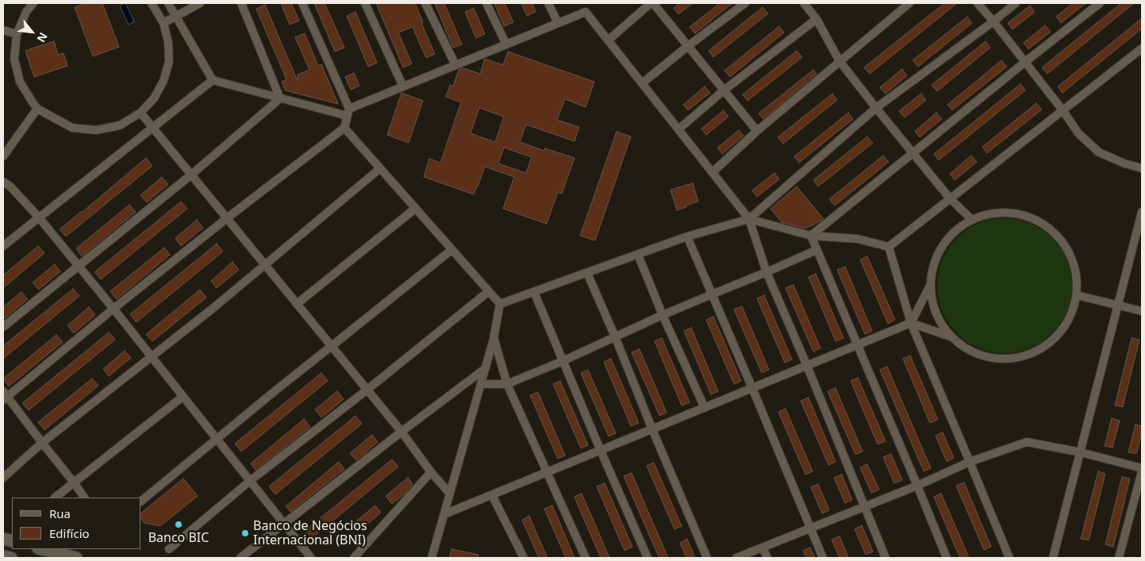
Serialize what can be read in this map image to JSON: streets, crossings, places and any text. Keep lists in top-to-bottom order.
{
  "places": ["Banco BIC", "Banco de Negócios Internacional (BNI)"],
  "legend": ["Rua", "Edifício"],
  "north": "bottom right"
}
